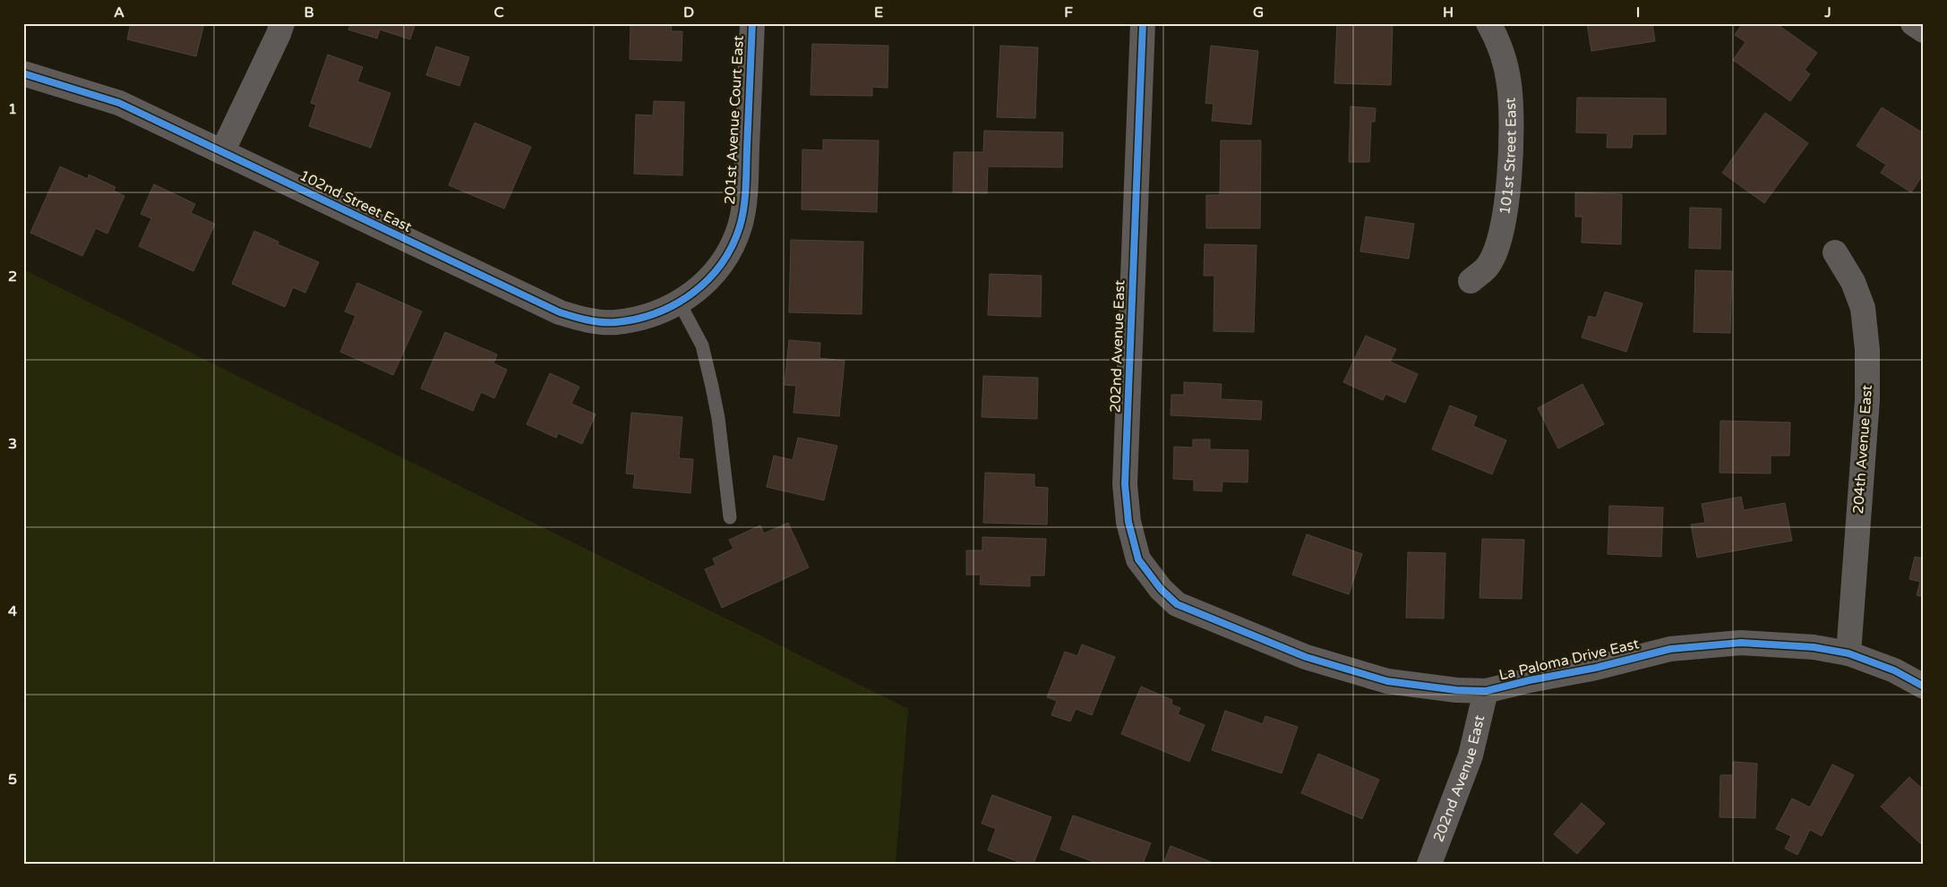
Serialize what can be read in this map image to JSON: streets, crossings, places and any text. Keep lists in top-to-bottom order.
{
  "streets": {
    "street": [
      "201st Avenue Court East",
      "101st Street East",
      "102nd Street East",
      "202nd Avenue East",
      "204th Avenue East",
      "La Paloma Drive East"
    ]
  },
  "crossings": [
    ["201st Avenue Court East", "102nd Street East"],
    ["202nd Avenue East", "La Paloma Drive East"],
    ["204th Avenue East", "La Paloma Drive East"]
  ],
  "grid": {
    "columns": [
      "A",
      "B",
      "C",
      "D",
      "E",
      "F",
      "G",
      "H",
      "I",
      "J"
    ],
    "rows": [
      "1",
      "2",
      "3",
      "4",
      "5"
    ]
  }
}
